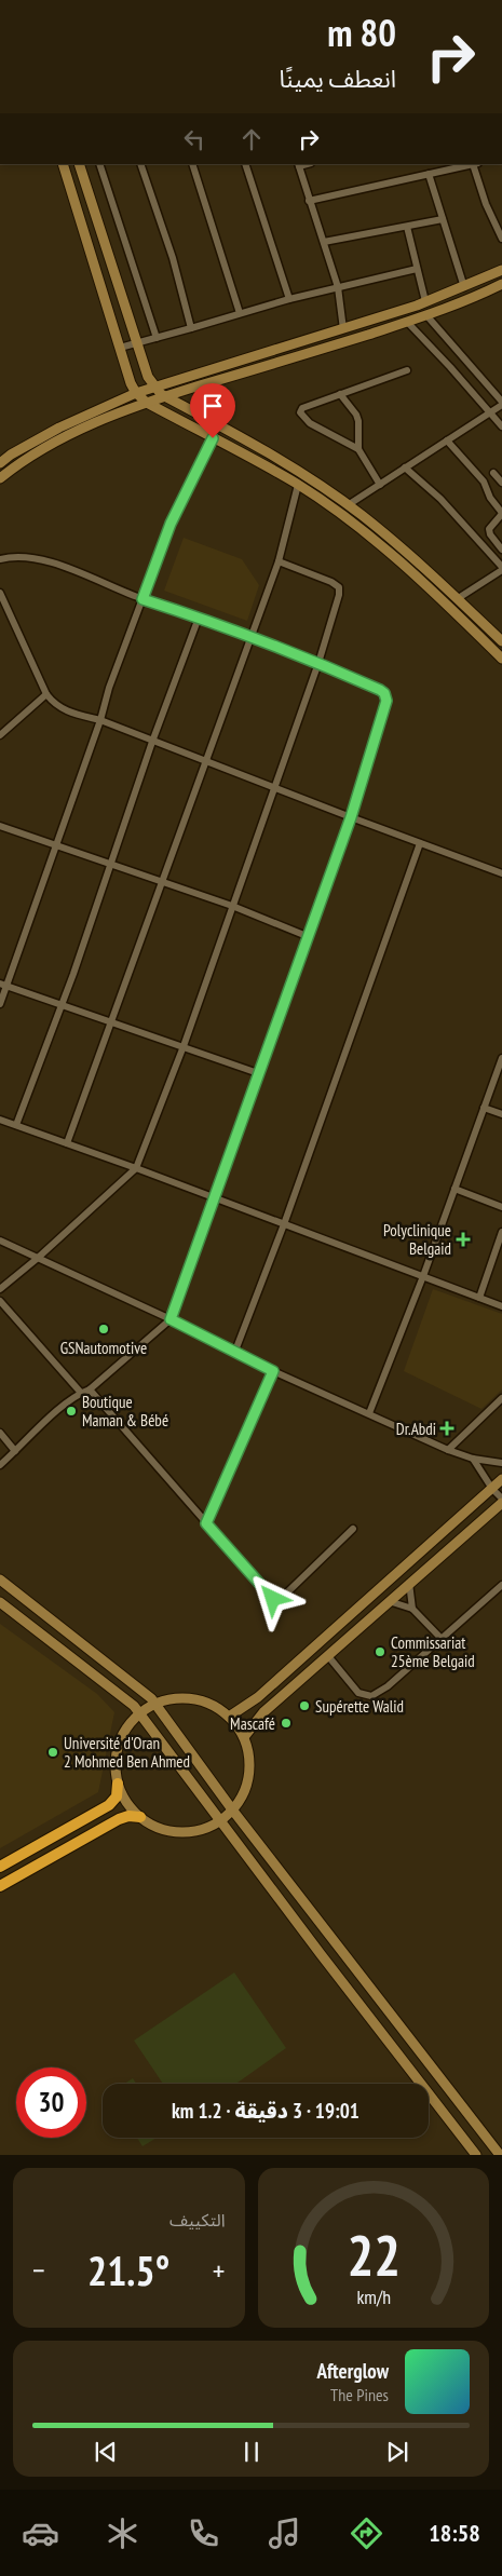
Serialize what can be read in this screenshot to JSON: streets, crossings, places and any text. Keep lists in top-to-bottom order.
{
  "places": {
    "health": ["Polyclinique Belgaid", "Dr.Abdi"],
    "other": [
      "GSNautomotive",
      "Boutique Maman & Bébé",
      "Commissariat 25ème Belgaid",
      "Supérette Walid",
      "Mascafé",
      "Université d'Oran 2 Mohmed Ben Ahmed"
    ]
  },
  "page": {
    "turn": ["80 m", "انعطف يمينًا"],
    "limit": "30",
    "trip": "19:01 · 3 دقيقة · 1.2 km",
    "tile": "التكييف",
    "heat": ["−", "21.5°", "+"],
    "song": ["Afterglow", "The Pines"],
    "tabs": "18:58",
    "gauge": ["22", "km/h"]
  }
}
